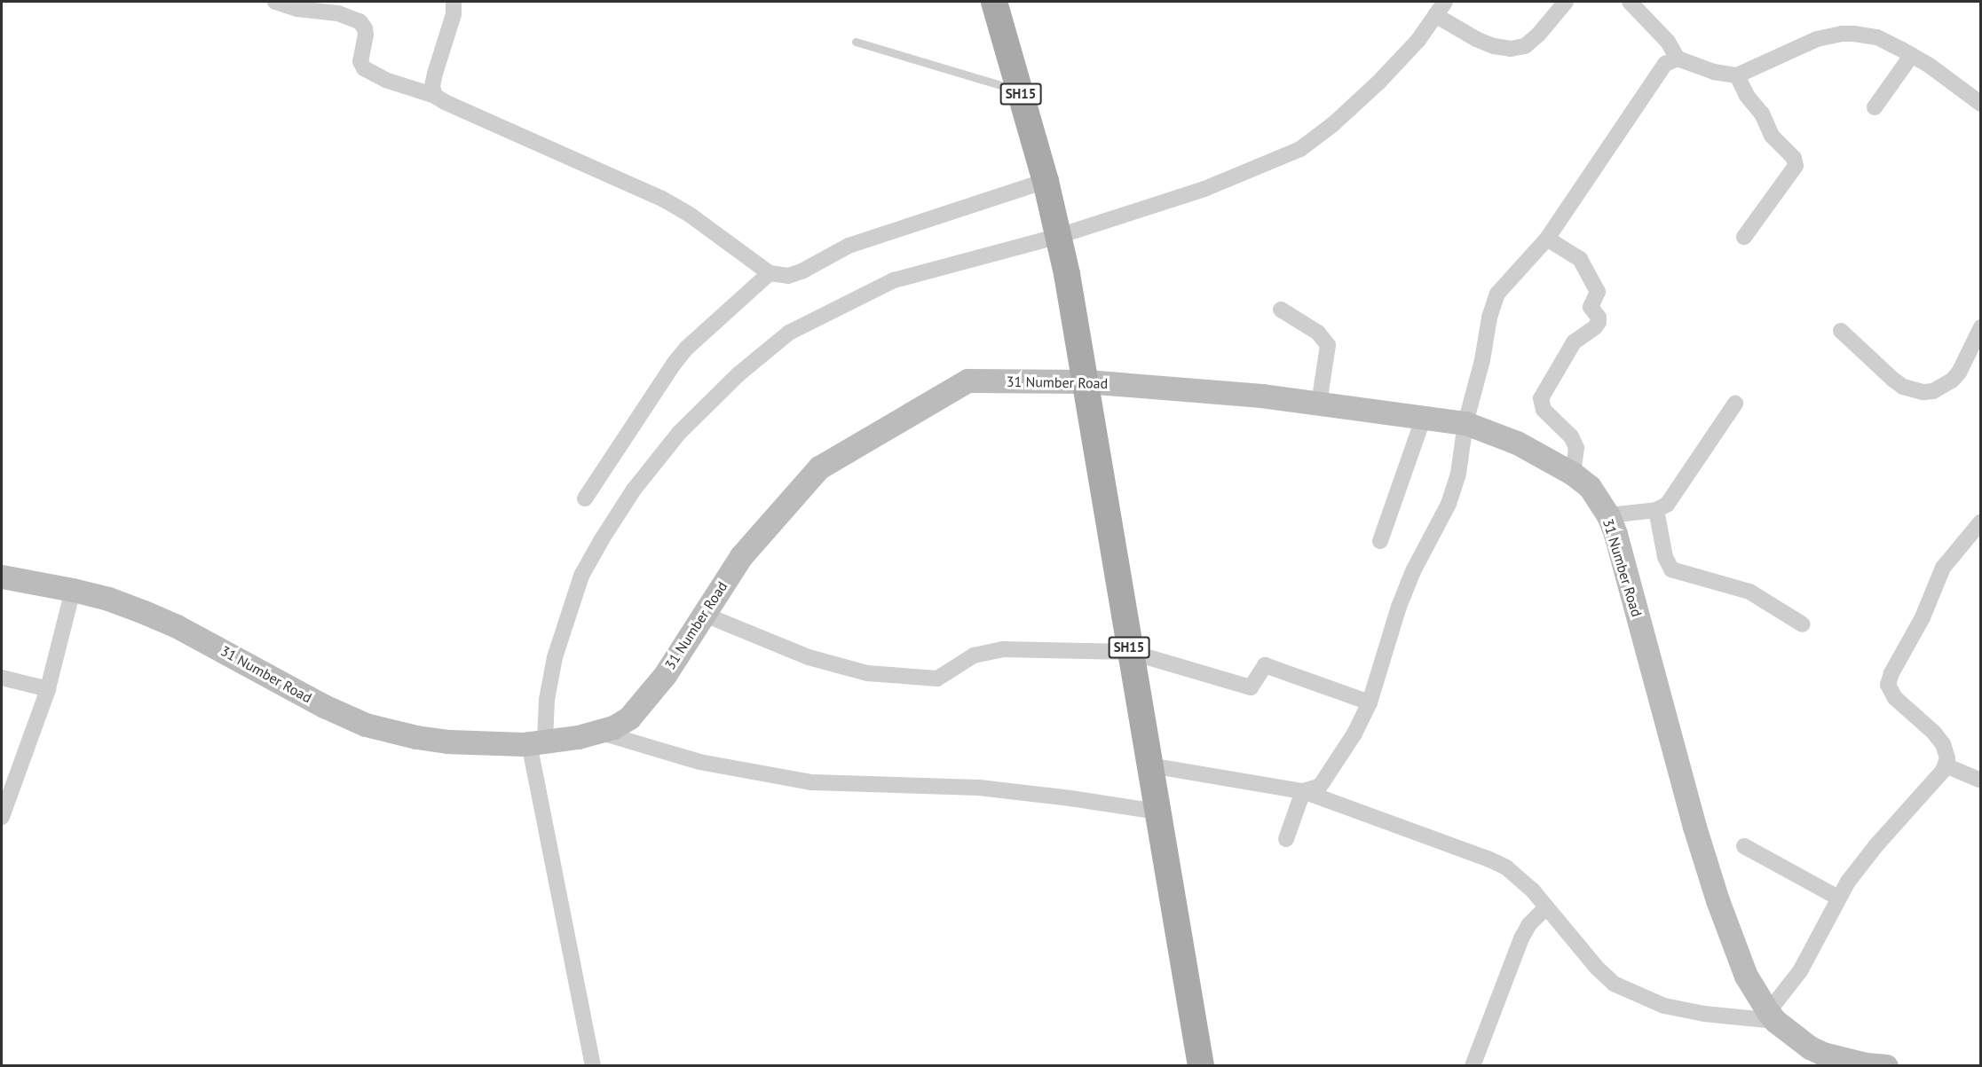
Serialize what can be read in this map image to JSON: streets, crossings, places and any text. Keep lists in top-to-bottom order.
{
  "streets": {
    "main road": ["SH15", "31 Number Road"]
  },
  "crossings": [
    ["SH15", "31 Number Road"]
  ]
}
